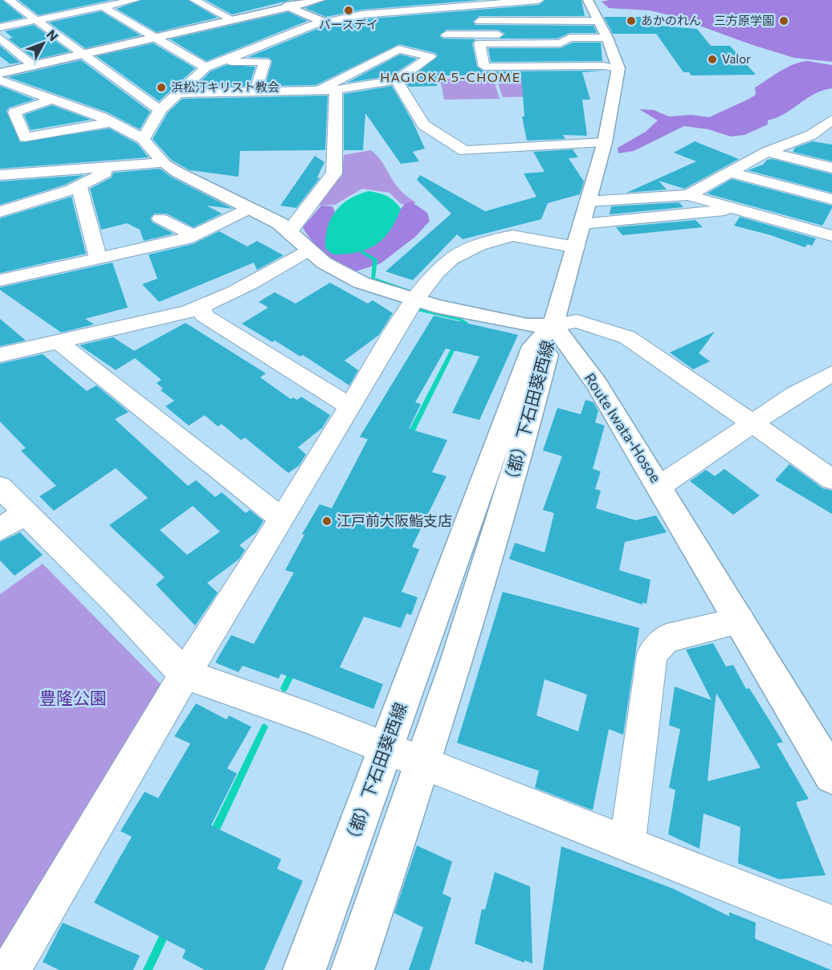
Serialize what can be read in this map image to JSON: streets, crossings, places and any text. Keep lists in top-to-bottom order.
{
  "streets": {
    "street": ["（都）下石田葵西線", "Route Iwata-Hosoe"]
  },
  "crossings": [
    ["（都）下石田葵西線", "Route Iwata-Hosoe"]
  ],
  "districts": ["HAGIOKA 5-CHOME"],
  "parks": ["豊隆公園"],
  "places": [
    "バースデイ",
    "あかのれん",
    "三方原学園",
    "Valor",
    "浜松汀キリスト教会",
    "江戸前大阪鮨支店"
  ],
  "north": "top right"
}
